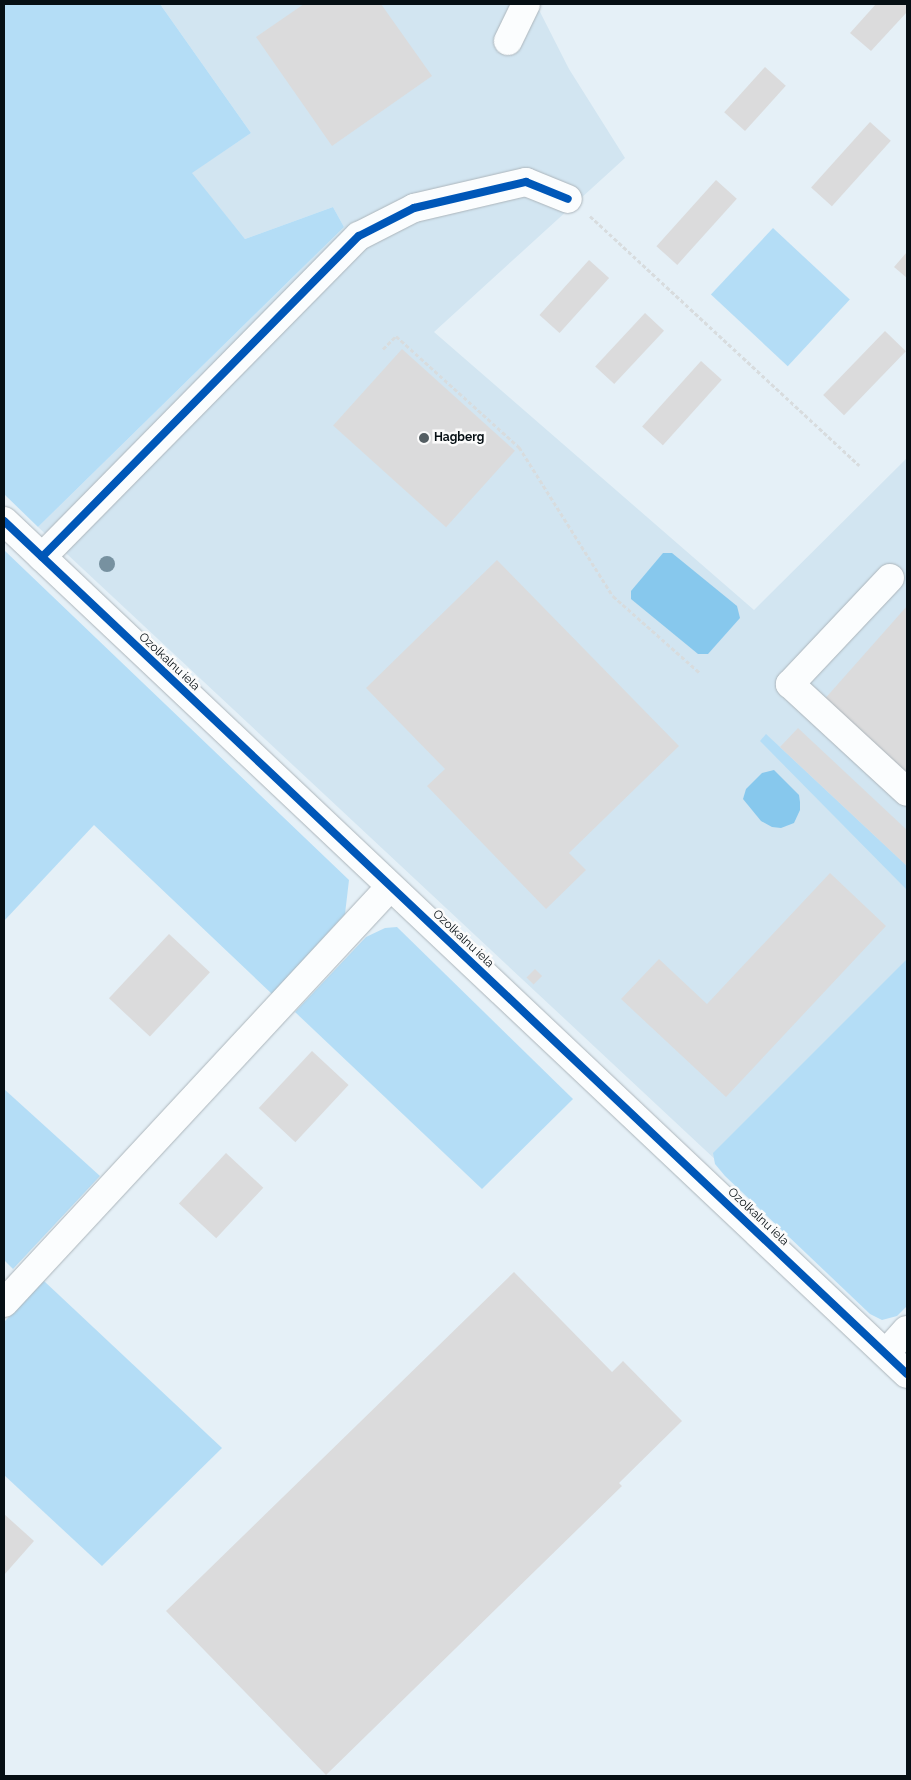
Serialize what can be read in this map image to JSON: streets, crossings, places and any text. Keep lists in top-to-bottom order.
{
  "streets": {
    "street": ["Ozolkalnu iela"]
  },
  "places": ["Hagberg"]
}
